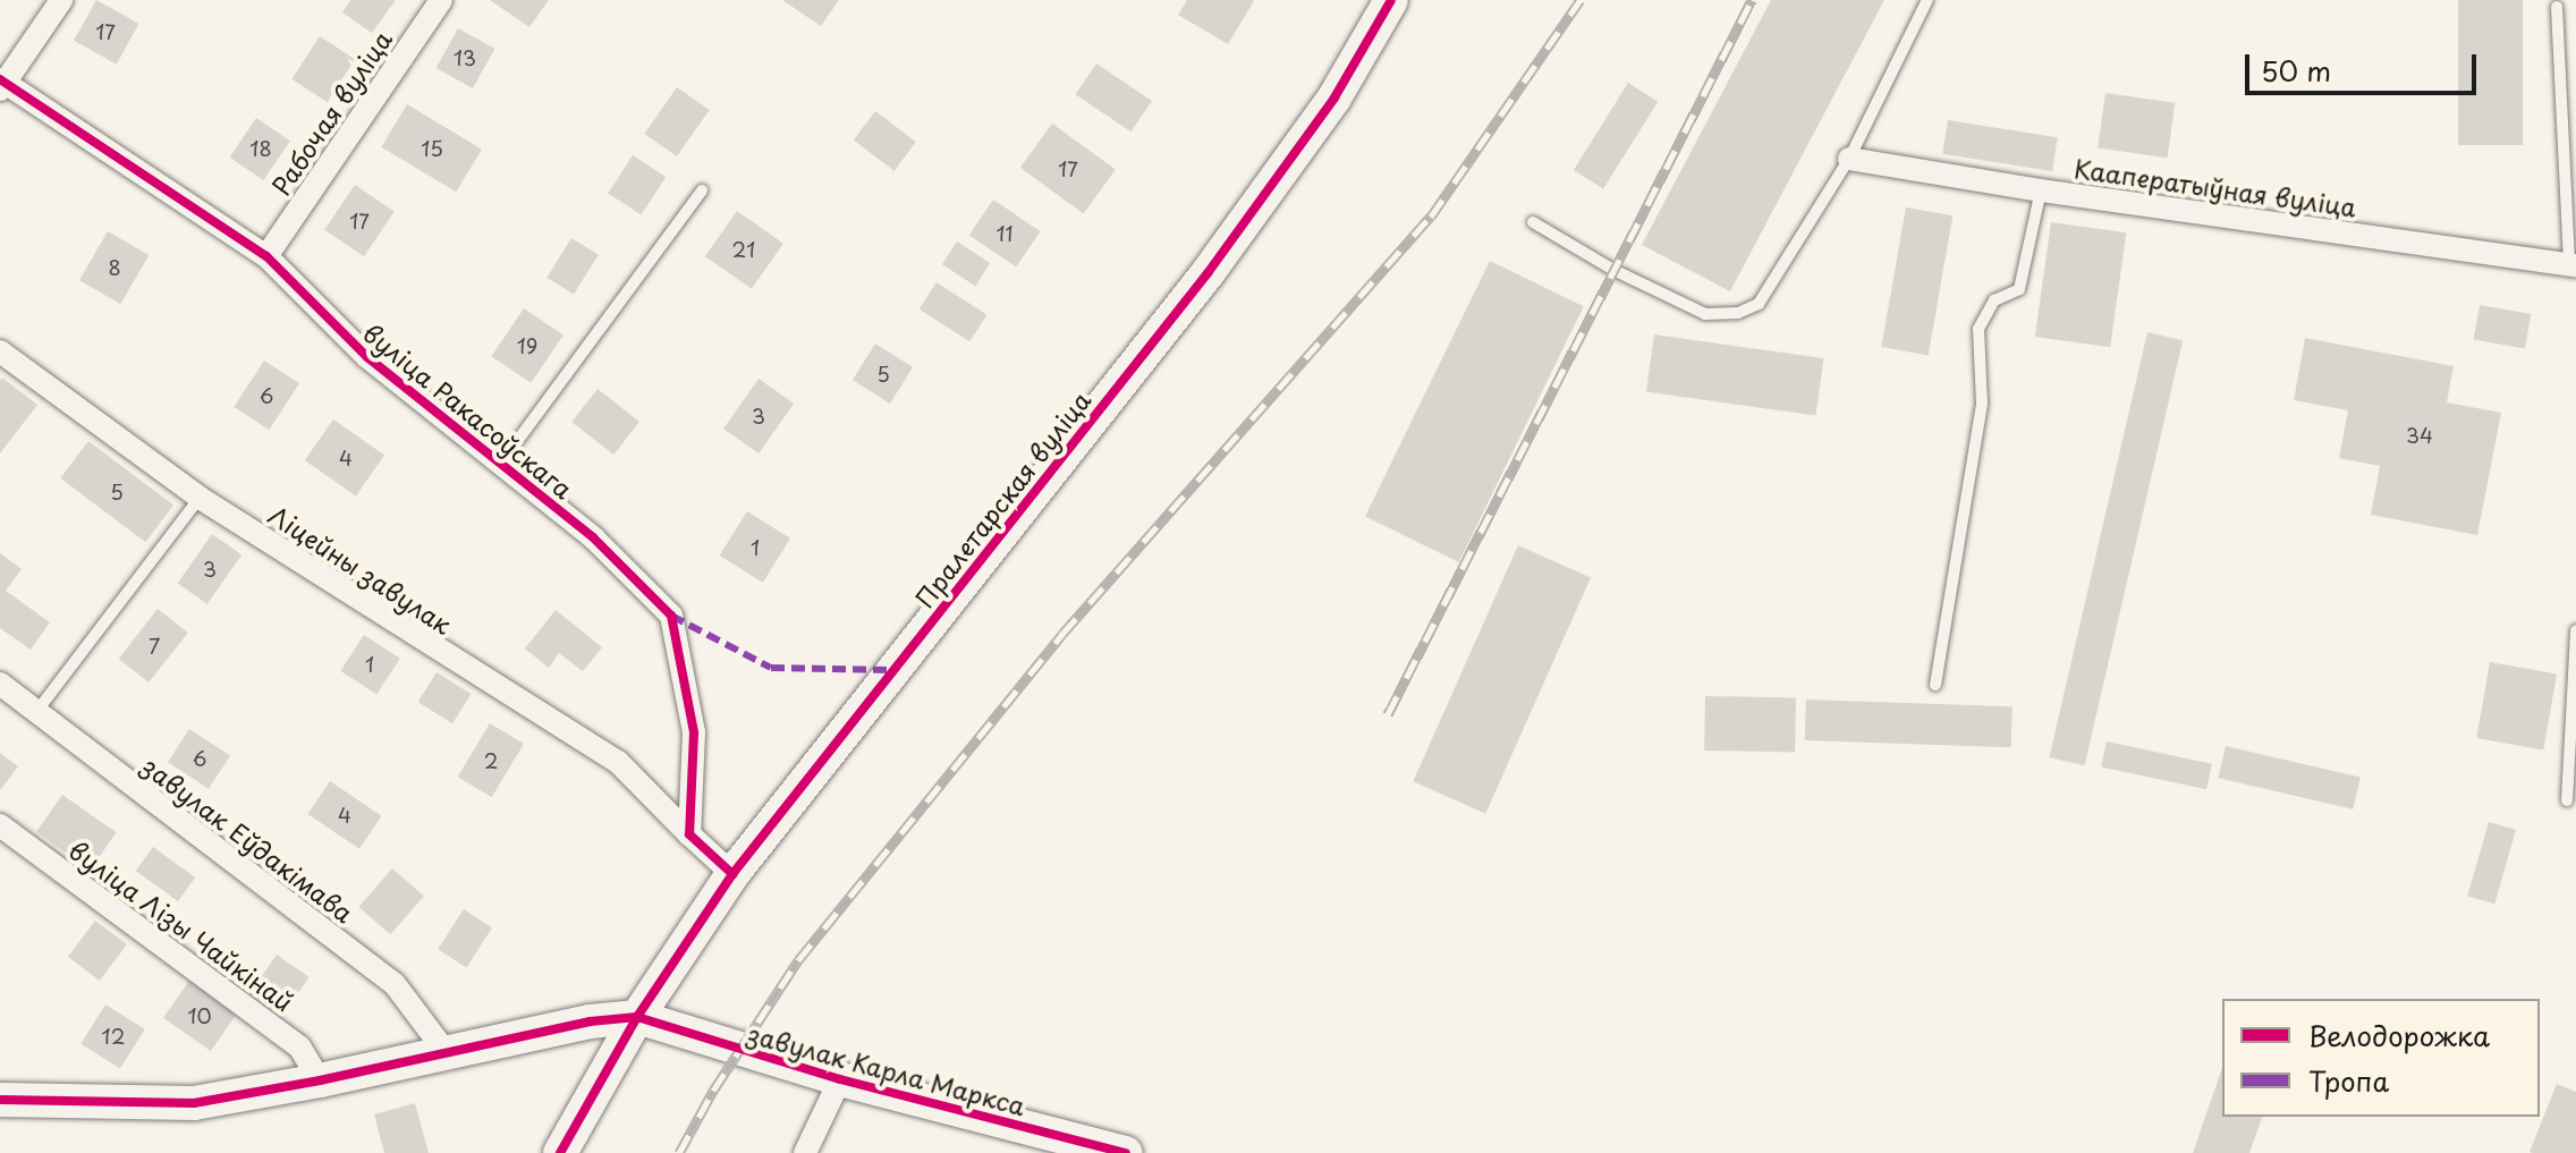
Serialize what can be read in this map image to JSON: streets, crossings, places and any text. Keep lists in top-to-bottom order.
{
  "streets": {
    "street": [
      "Рабочая вуліца",
      "Кааператыўная вуліца",
      "вуліца Ракасоўскага",
      "Пралетарская вуліца",
      "Ліцейны завулак",
      "завулак Еўдакімава",
      "вуліца Лізы Чайкінай",
      "завулак Карла Маркса"
    ]
  },
  "crossings": [
    ["Рабочая вуліца", "вуліца Ракасоўскага"],
    ["вуліца Ракасоўскага", "Ліцейны завулак"],
    ["Пралетарская вуліца", "завулак Карла Маркса"]
  ],
  "house_numbers": [
    "17",
    "13",
    "18",
    "15",
    "17",
    "17",
    "11",
    "21",
    "8",
    "19",
    "5",
    "6",
    "3",
    "34",
    "4",
    "5",
    "1",
    "3",
    "7",
    "1",
    "6",
    "2",
    "4",
    "10",
    "12"
  ],
  "legend": ["Велодорожка", "Тропа"],
  "scale_bar": "50 m"
}
